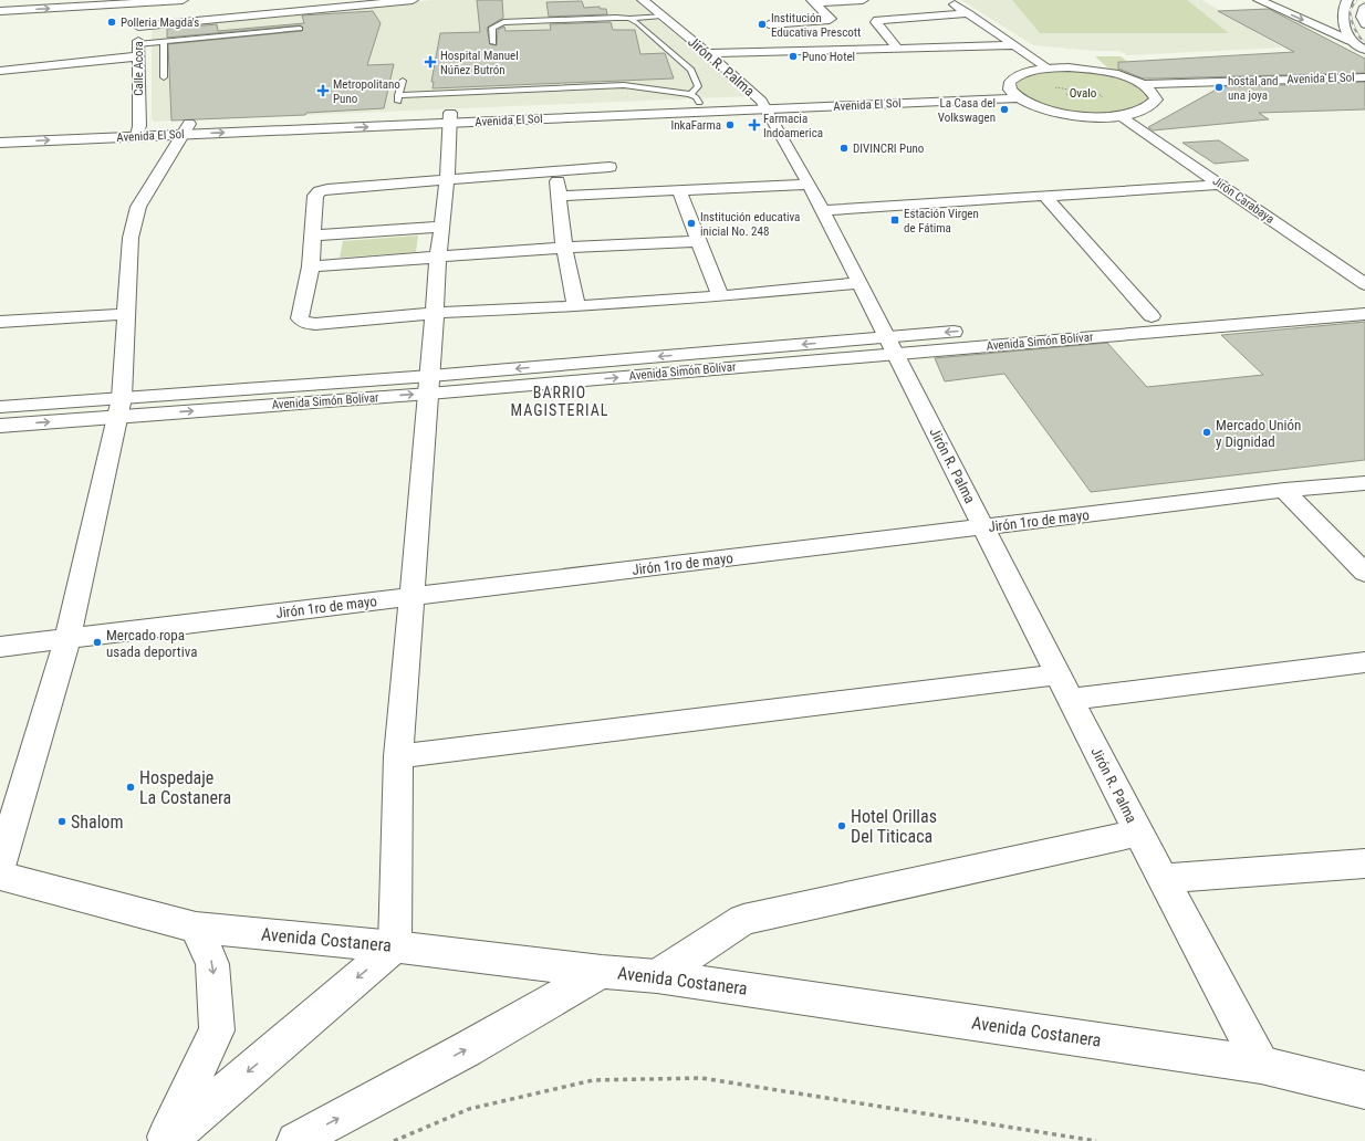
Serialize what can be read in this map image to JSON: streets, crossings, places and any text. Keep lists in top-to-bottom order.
{
  "streets": {
    "street": [
      "Jirón R. Palma",
      "Calle Acora",
      "Avenida El Sol",
      "Jirón Carabaya",
      "Avenida Simón Bolívar",
      "Jirón 1ro de mayo",
      "Avenida Costanera"
    ]
  },
  "crossings": [
    ["Jirón R. Palma", "Avenida El Sol"],
    ["Jirón R. Palma", "Avenida Simón Bolívar"],
    ["Jirón R. Palma", "Jirón 1ro de mayo"],
    ["Jirón R. Palma", "Avenida Costanera"],
    ["Calle Acora", "Avenida El Sol"]
  ],
  "districts": ["BARRIO MAGISTERIAL"],
  "parks": ["Ovalo"],
  "places": {
    "other": [
      "Polleria Magda's",
      "Institución Educativa Prescott",
      "Puno Hotel",
      "hostal and una joya",
      "La Casa del Volkswagen",
      "InkaFarma",
      "DIVINCRI Puno",
      "Institución educativa inicial No. 248",
      "Mercado Unión y Dignidad",
      "Mercado ropa usada deportiva",
      "Hospedaje La Costanera",
      "Shalom",
      "Hotel Orillas Del Titicaca"
    ],
    "health": ["Hospital Manuel Núñez Butrón", "Metropolitano Puno", "Farmacia Indoamerica"],
    "transit": ["Estación Virgen de Fátima"]
  }
}
